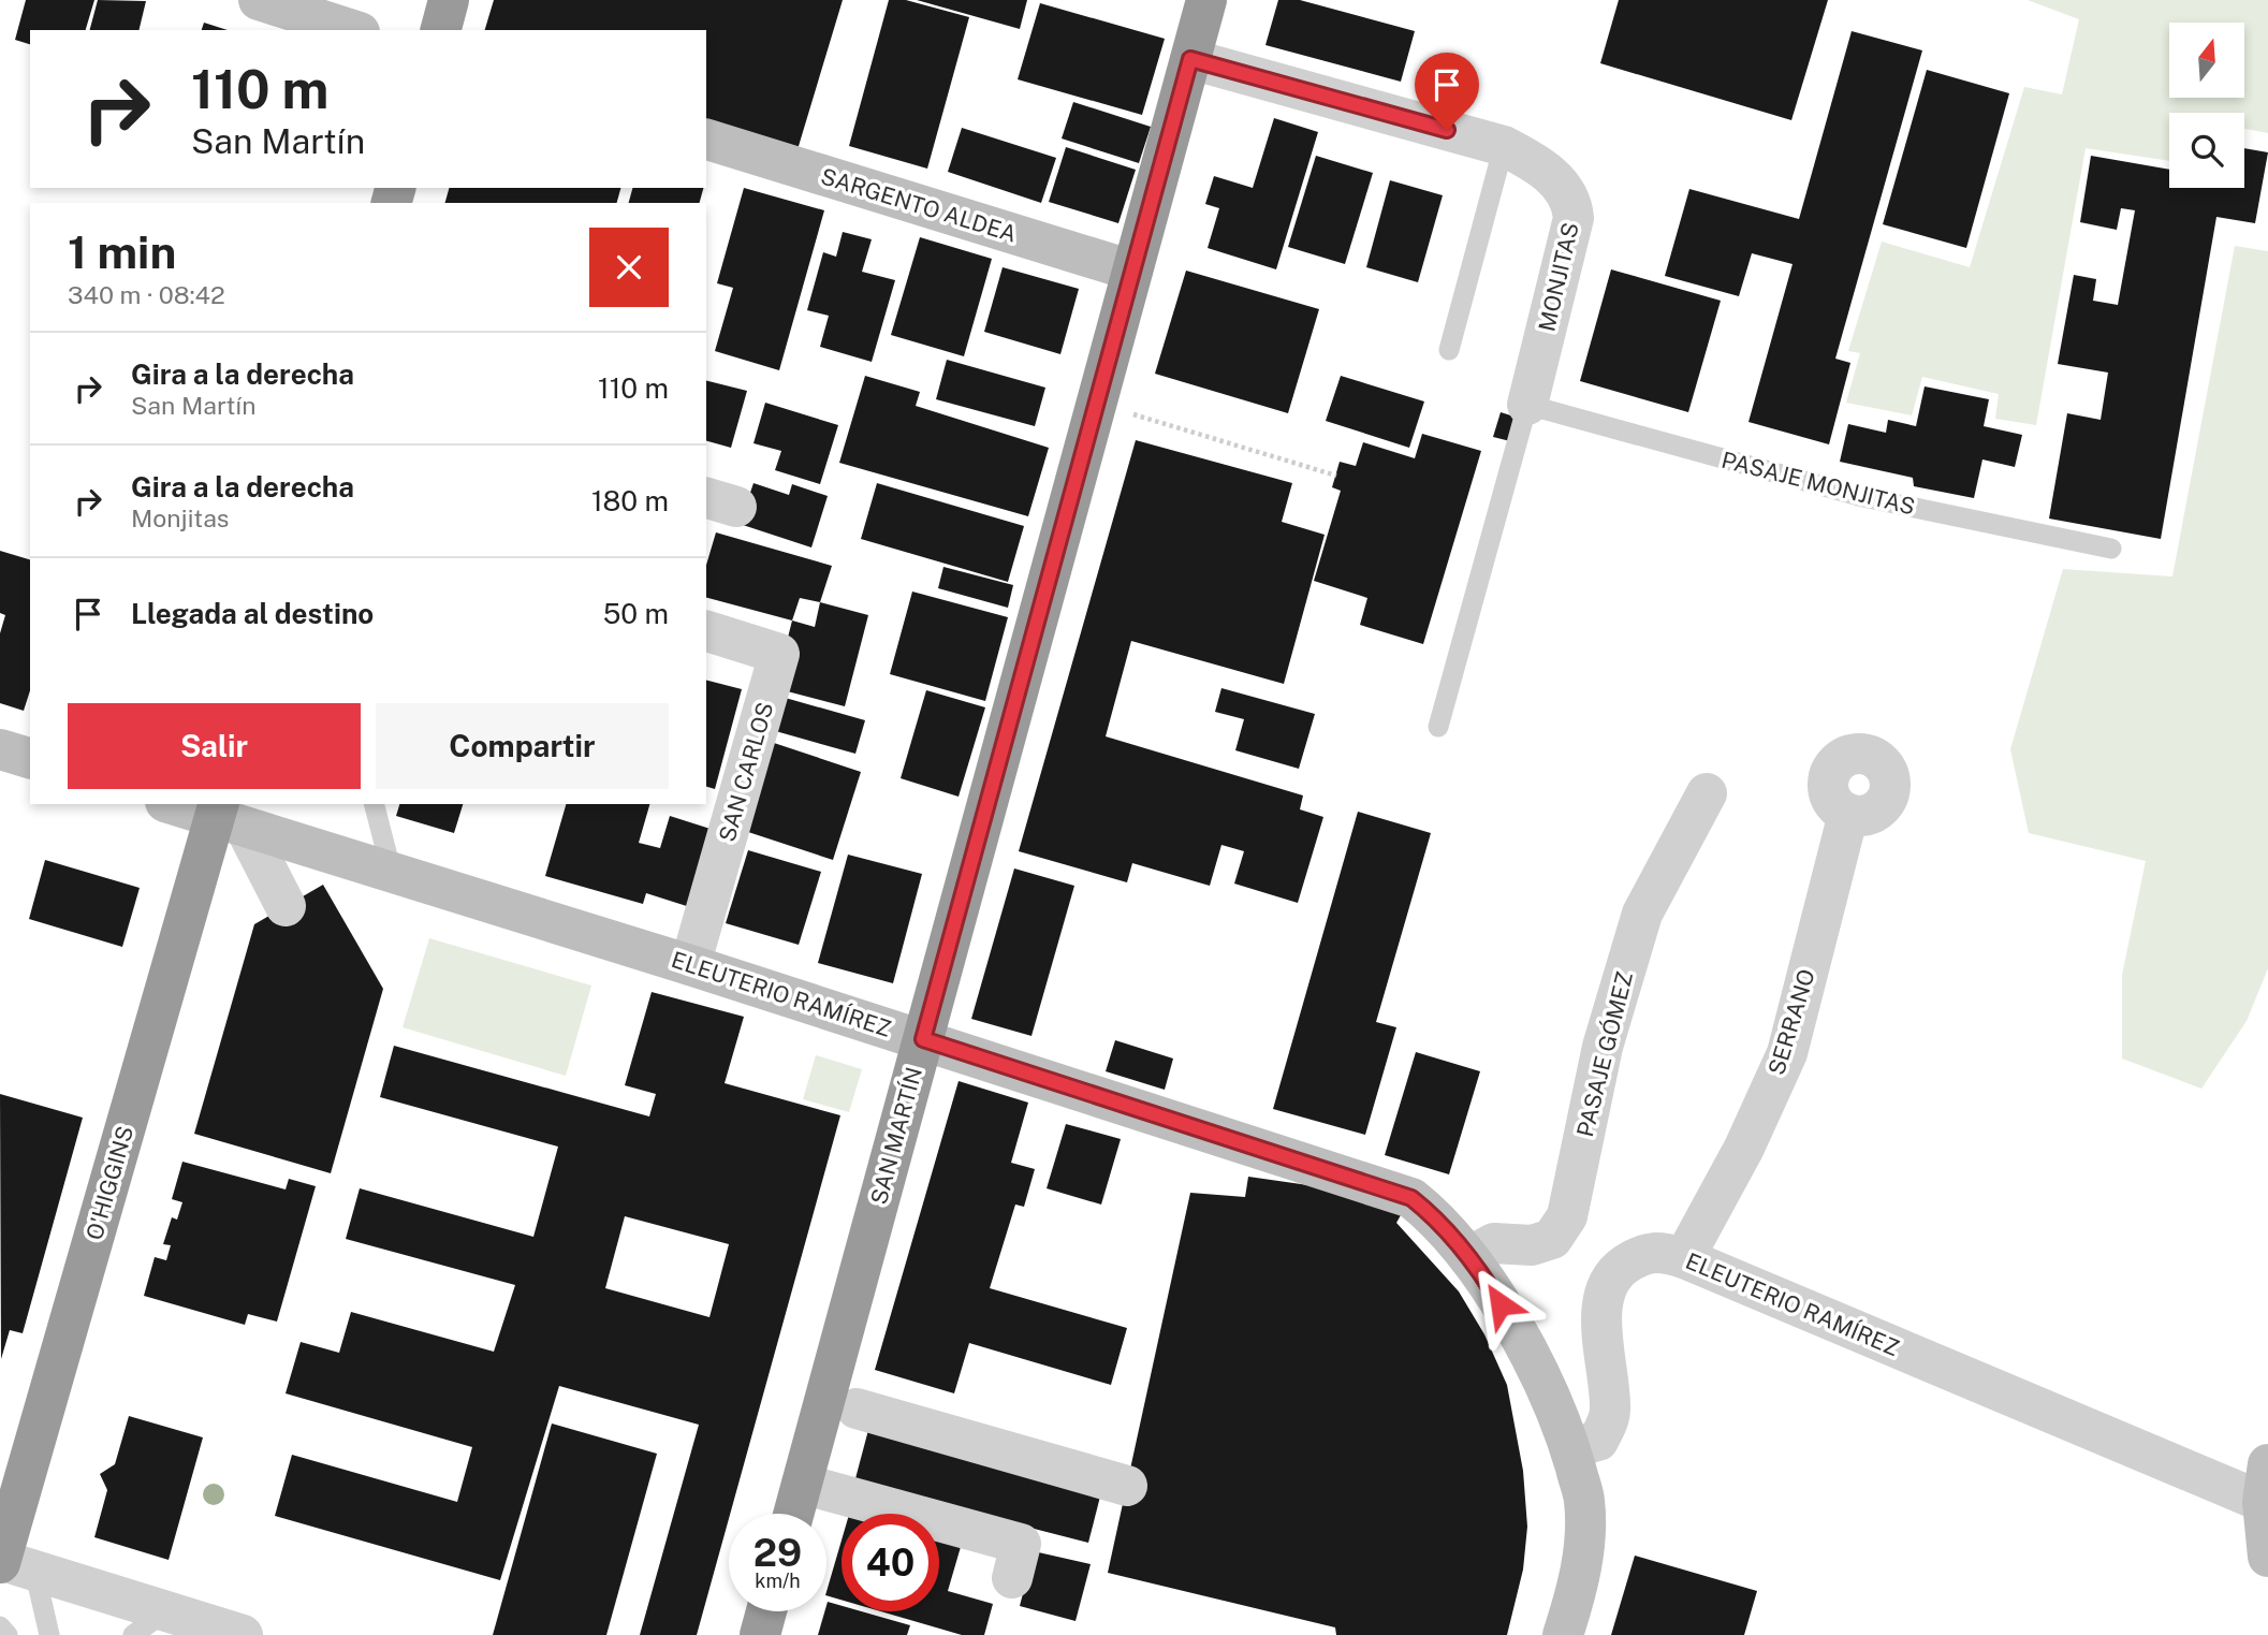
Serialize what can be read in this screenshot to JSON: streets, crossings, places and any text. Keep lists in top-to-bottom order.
{
  "streets": {
    "highway": ["SAN MARTÍN", "O'HIGGINS"],
    "street": [
      "SARGENTO ALDEA",
      "MONJITAS",
      "SAN CARLOS",
      "ELEUTERIO RAMÍREZ",
      "SERRANO",
      "PASAJE GÓMEZ"
    ],
    "lane": ["PASAJE MONJITAS"]
  },
  "crossings": [
    ["SARGENTO ALDEA", "SAN MARTÍN"],
    ["MONJITAS", "PASAJE MONJITAS"],
    ["MONJITAS", "SAN MARTÍN"],
    ["SAN CARLOS", "ELEUTERIO RAMÍREZ"],
    ["ELEUTERIO RAMÍREZ", "SERRANO"],
    ["ELEUTERIO RAMÍREZ", "PASAJE GÓMEZ"],
    ["ELEUTERIO RAMÍREZ", "SAN MARTÍN"],
    ["ELEUTERIO RAMÍREZ", "O'HIGGINS"]
  ],
  "north": "top",
  "page": {
    "turn": ["110 m", "San Martín"],
    "heading": ["1 min", "340 m · 08:42"],
    "list": [
      {
        "name": "Gira a la derecha",
        "note": "San Martín",
        "value": "110 m"
      },
      {
        "name": "Gira a la derecha",
        "note": "Monjitas",
        "value": "180 m"
      },
      {
        "name": "Llegada al destino",
        "value": "50 m"
      }
    ],
    "buttons": ["Salir", "Compartir"],
    "speed": "29 km/h",
    "limit": "40"
  }
}
